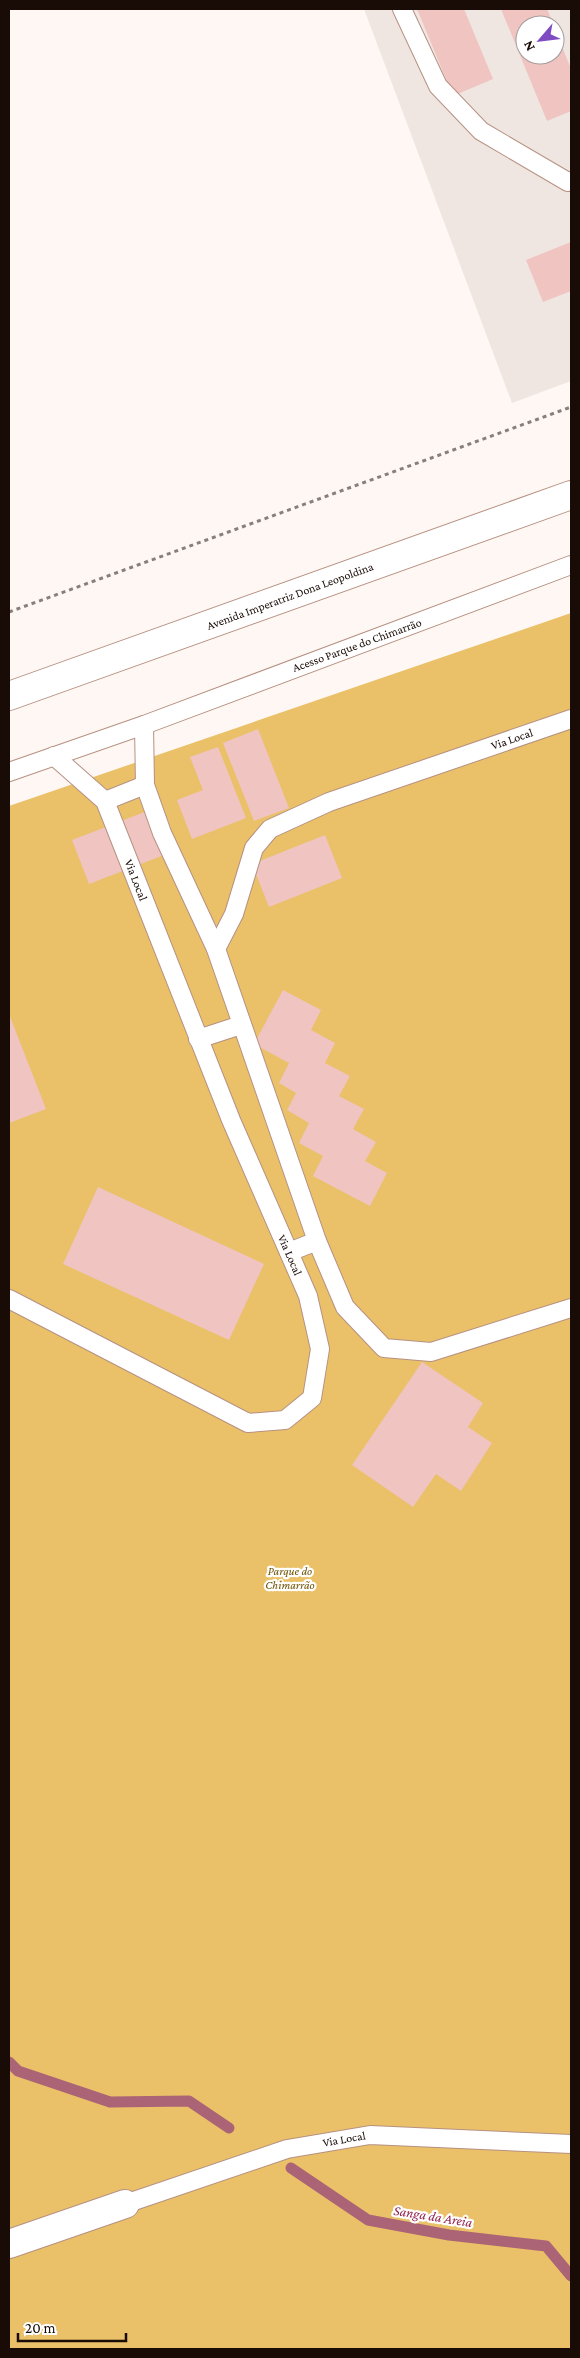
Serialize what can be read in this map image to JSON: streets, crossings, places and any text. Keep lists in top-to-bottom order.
{
  "streets": {
    "main road": ["Avenida Imperatriz Dona Leopoldina"],
    "lane": ["Acesso Parque do Chimarrão", "Via Local"]
  },
  "water": ["Sanga da Areia"],
  "parks": ["Parque do Chimarrão"],
  "scale_bar": "20 m",
  "north": "bottom left"
}
